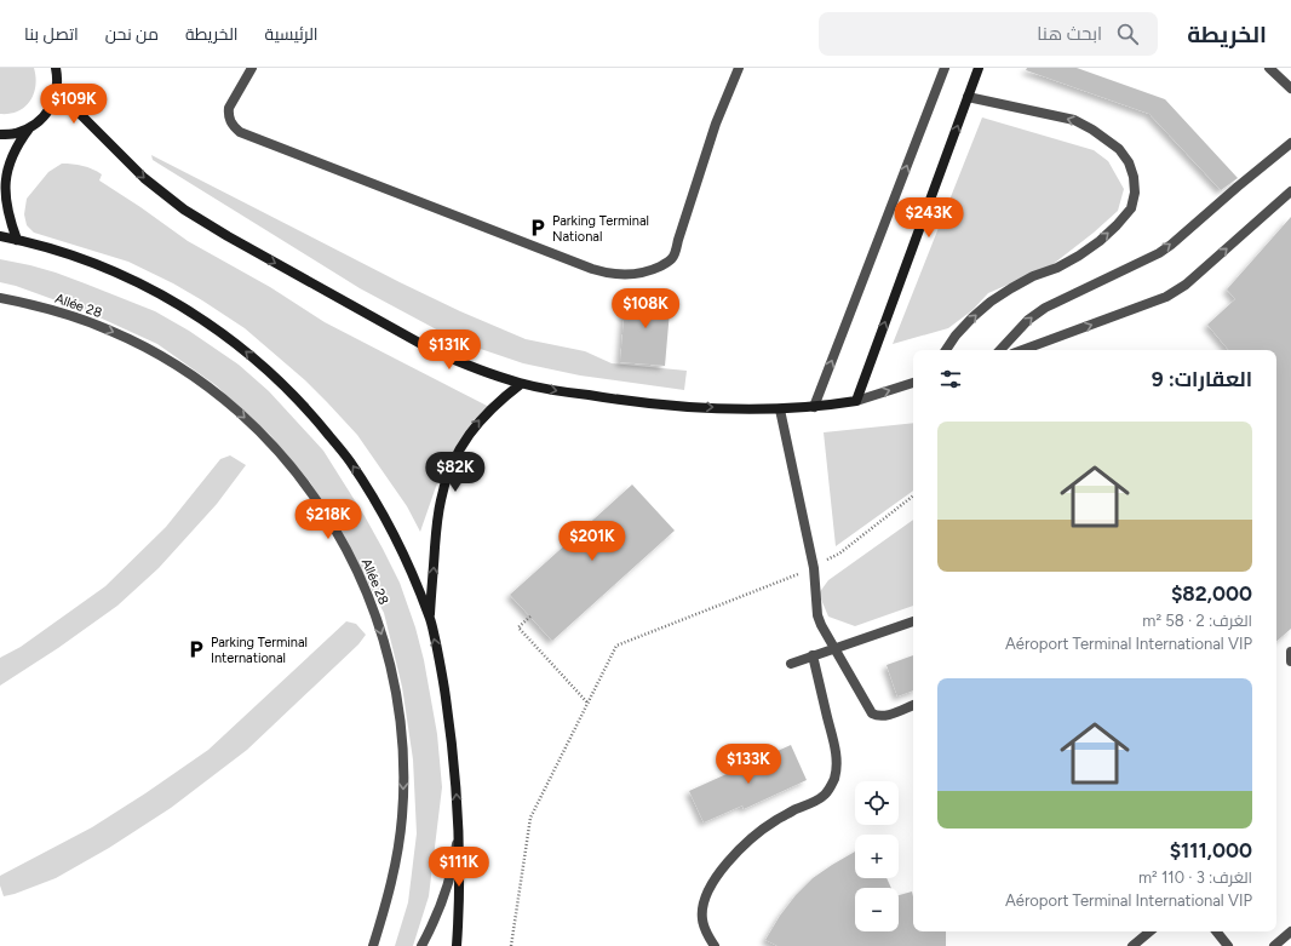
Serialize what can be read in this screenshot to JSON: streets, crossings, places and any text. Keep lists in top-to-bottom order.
{
  "streets": {
    "street": ["Allée 28"]
  },
  "places": {
    "parking": ["Parking Terminal National", "Parking Terminal International"]
  },
  "page": {
    "header": "الخريطة",
    "search": "ابحث هنا",
    "nav": [
      "الرئيسية",
      "الخريطة",
      "من نحن",
      "اتصل بنا"
    ],
    "price": [
      "$109K",
      "$243K",
      "$108K",
      "$131K",
      "$82K",
      "$218K",
      "$201K",
      "$133K",
      "$111K"
    ],
    "heading": "العقارات: 9",
    "list": [
      {
        "name": "$82,000",
        "note": "الغرف: 2 · 58 m² · Aéroport Terminal International VIP"
      },
      {
        "name": "$111,000",
        "note": "الغرف: 3 · 110 m² · Aéroport Terminal International VIP"
      }
    ],
    "map_buttons": ["+", "−"]
  }
}
